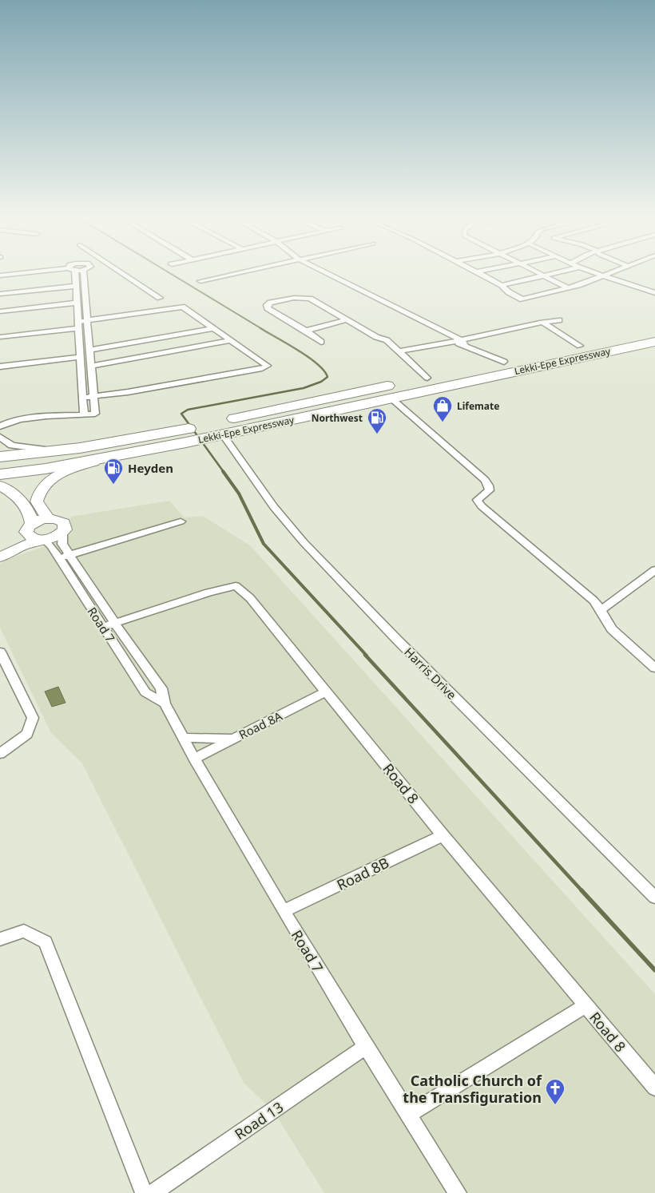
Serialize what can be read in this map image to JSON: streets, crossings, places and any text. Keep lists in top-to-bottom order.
{
  "streets": {
    "highway": ["Lekki-Epe Expressway"],
    "street": [
      "Road 7",
      "Harris Drive",
      "Road 8A",
      "Road 8",
      "Road 8B",
      "Road 13"
    ]
  },
  "crossings": [
    ["Lekki-Epe Expressway", "Harris Drive"],
    ["Road 7", "Road 8A"],
    ["Road 7", "Road 8"],
    ["Road 7", "Road 8B"],
    ["Road 7", "Road 13"],
    ["Road 8A", "Road 8"],
    ["Road 8", "Road 8B"]
  ],
  "places": {
    "shop": ["Lifemate"],
    "fuel station": ["Northwest", "Heyden"],
    "church": ["Catholic Church of the Transfiguration"]
  }
}
